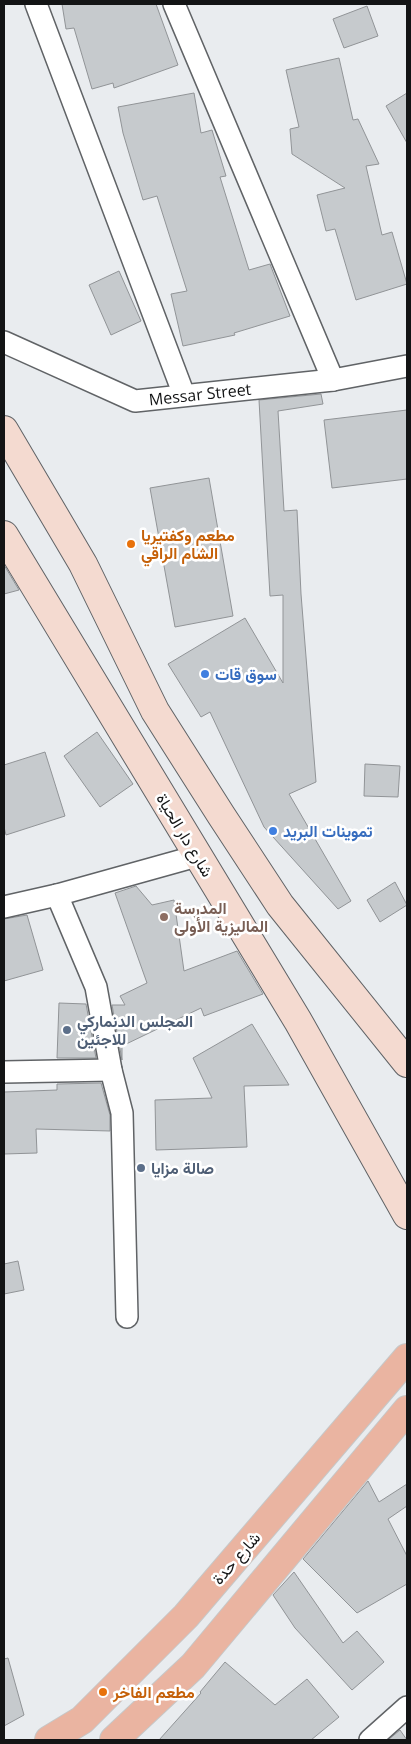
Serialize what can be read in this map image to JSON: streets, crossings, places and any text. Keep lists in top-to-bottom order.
{
  "streets": {
    "main road": ["شارع دار الحياة", "شارع حدة"],
    "street": ["Messar Street"]
  },
  "places": [
    "مطعم وكفتيريا الشام الراقي",
    "سوق قات",
    "تموينات البريد",
    "المدرسة الماليزية الأولى",
    "المجلس الدنماركي للاجئين",
    "صالة مزايا",
    "مطعم الفاخر"
  ]
}
